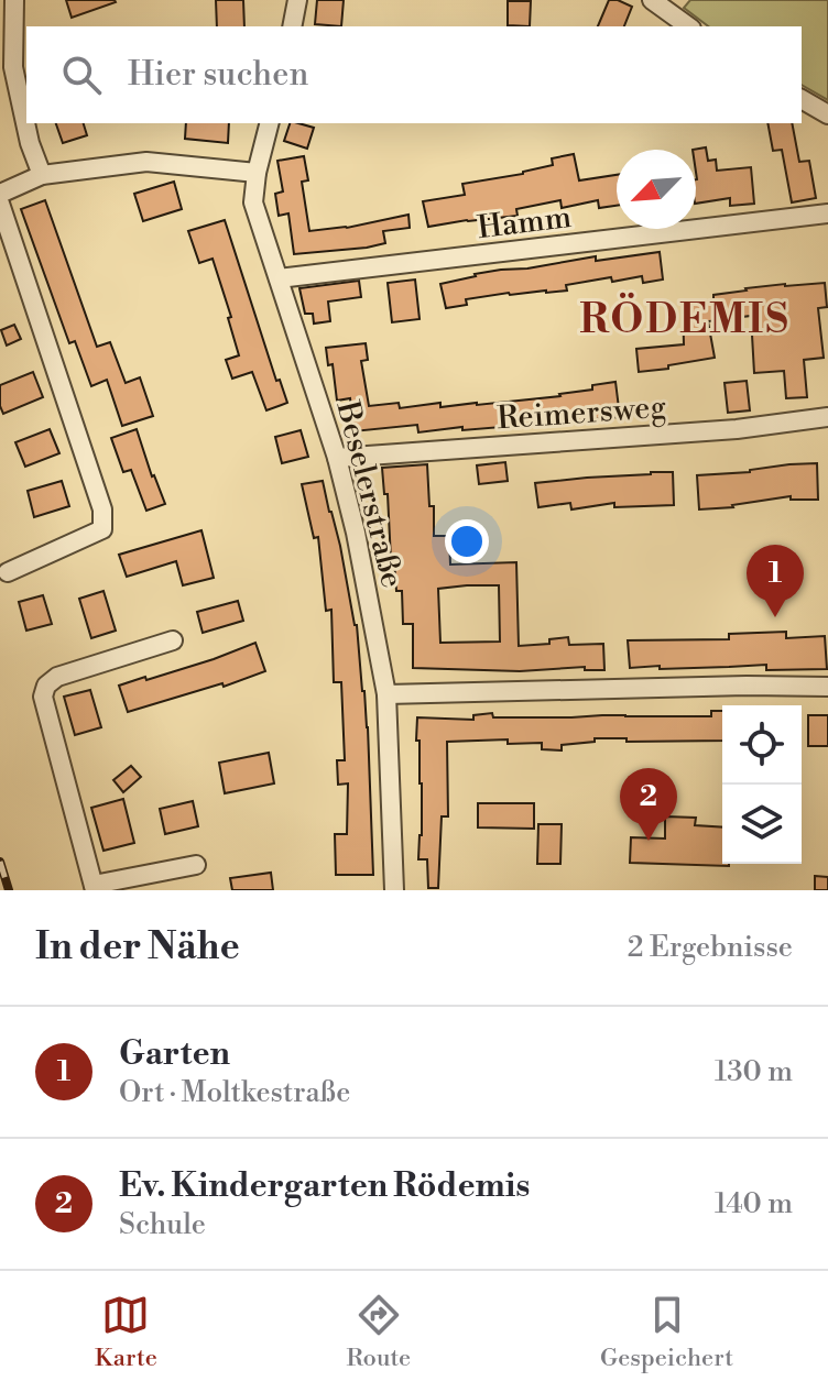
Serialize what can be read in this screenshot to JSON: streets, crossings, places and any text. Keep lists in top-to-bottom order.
{
  "streets": {
    "street": ["Hamm", "Reimersweg", "Beselerstraße"]
  },
  "crossings": [
    ["Hamm", "Beselerstraße"],
    ["Reimersweg", "Beselerstraße"]
  ],
  "districts": ["RÖDEMIS"],
  "north": "bottom left",
  "page": {
    "search": "Hier suchen",
    "pins": ["1", "2"],
    "heading": ["In der Nähe", "2 Ergebnisse"],
    "list": [
      {
        "mark": "1",
        "name": "Garten",
        "note": "Ort · Moltkestraße",
        "value": "130 m"
      },
      {
        "mark": "2",
        "name": "Ev. Kindergarten Rödemis",
        "note": "Schule",
        "value": "140 m"
      }
    ],
    "nav": ["Karte", "Route", "Gespeichert"]
  }
}
